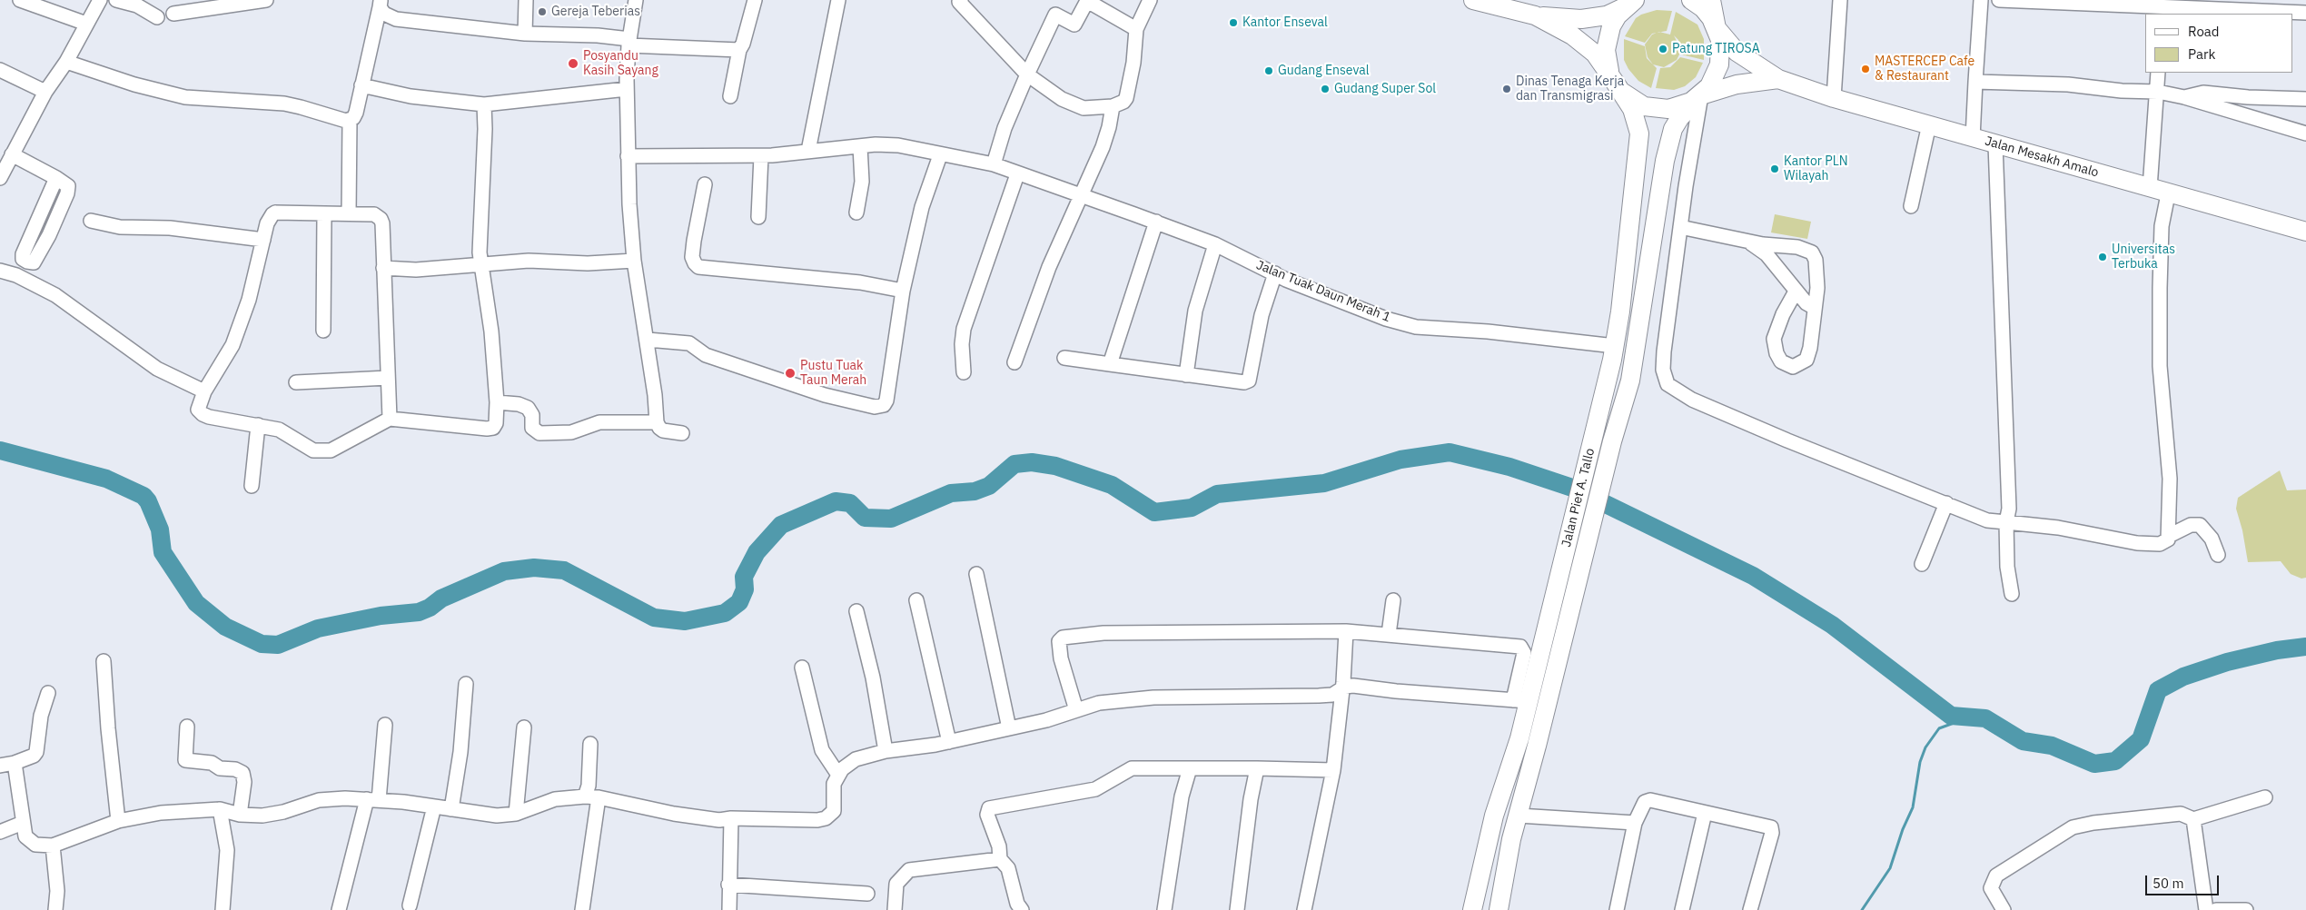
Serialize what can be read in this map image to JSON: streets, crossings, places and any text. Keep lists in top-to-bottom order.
{
  "streets": {
    "main road": ["Jalan Mesakh Amalo", "Jalan Piet A. Tallo"],
    "street": ["Jalan Tuak Daun Merah 1"]
  },
  "crossings": [
    ["Jalan Mesakh Amalo", "Jalan Piet A. Tallo"],
    ["Jalan Tuak Daun Merah 1", "Jalan Piet A. Tallo"]
  ],
  "places": [
    "Gereja Teberias",
    "Kantor Enseval",
    "Patung TIROSA",
    "Posyandu Kasih Sayang",
    "MASTERCEP Cafe & Restaurant",
    "Gudang Enseval",
    "Gudang Super Sol",
    "Dinas Tenaga Kerja dan Transmigrasi",
    "Kantor PLN Wilayah",
    "Universitas Terbuka",
    "Pustu Tuak Taun Merah"
  ],
  "legend": ["Road", "Park"],
  "scale_bar": "50 m"
}
